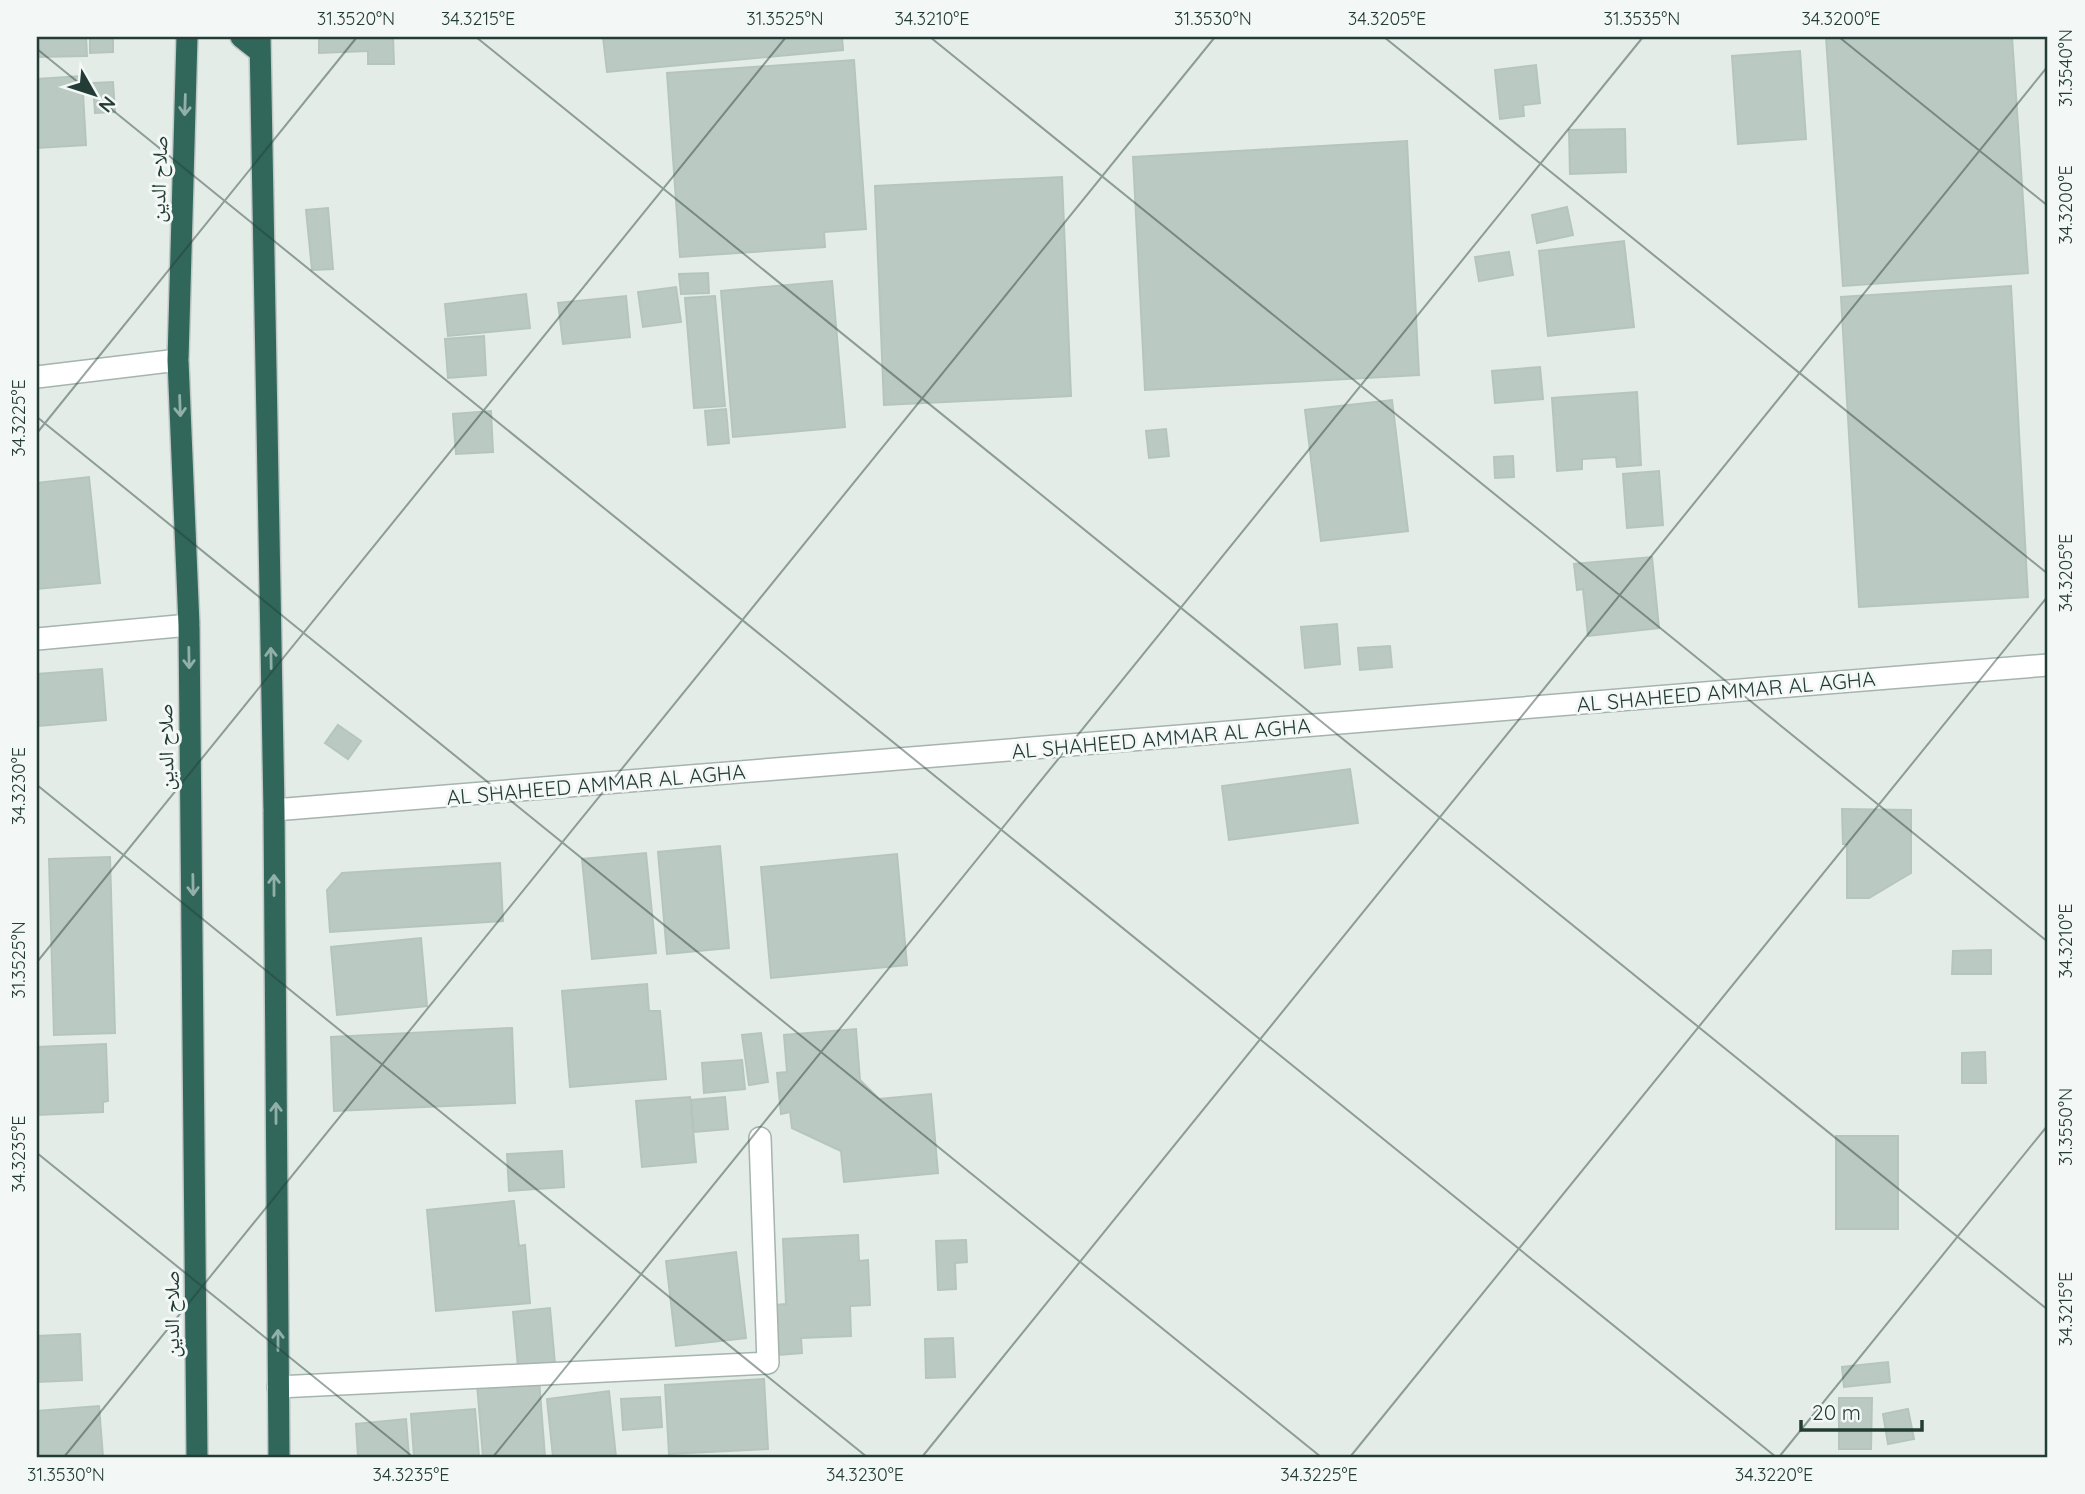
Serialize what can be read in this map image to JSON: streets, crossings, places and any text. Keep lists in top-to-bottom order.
{
  "streets": {
    "highway": ["صلاح الدين"],
    "lane": ["AL SHAHEED AMMAR AL AGHA"]
  },
  "scale_bar": "20 m",
  "north": "bottom right",
  "coordinates": [
    "31.3520°N",
    "34.3215°E",
    "31.3525°N",
    "34.3210°E",
    "31.3530°N",
    "34.3205°E",
    "31.3535°N",
    "34.3200°E",
    "31.3540°N",
    "34.3225°E",
    "34.3230°E",
    "31.3550°N",
    "34.3235°E",
    "34.3220°E"
  ]
}
